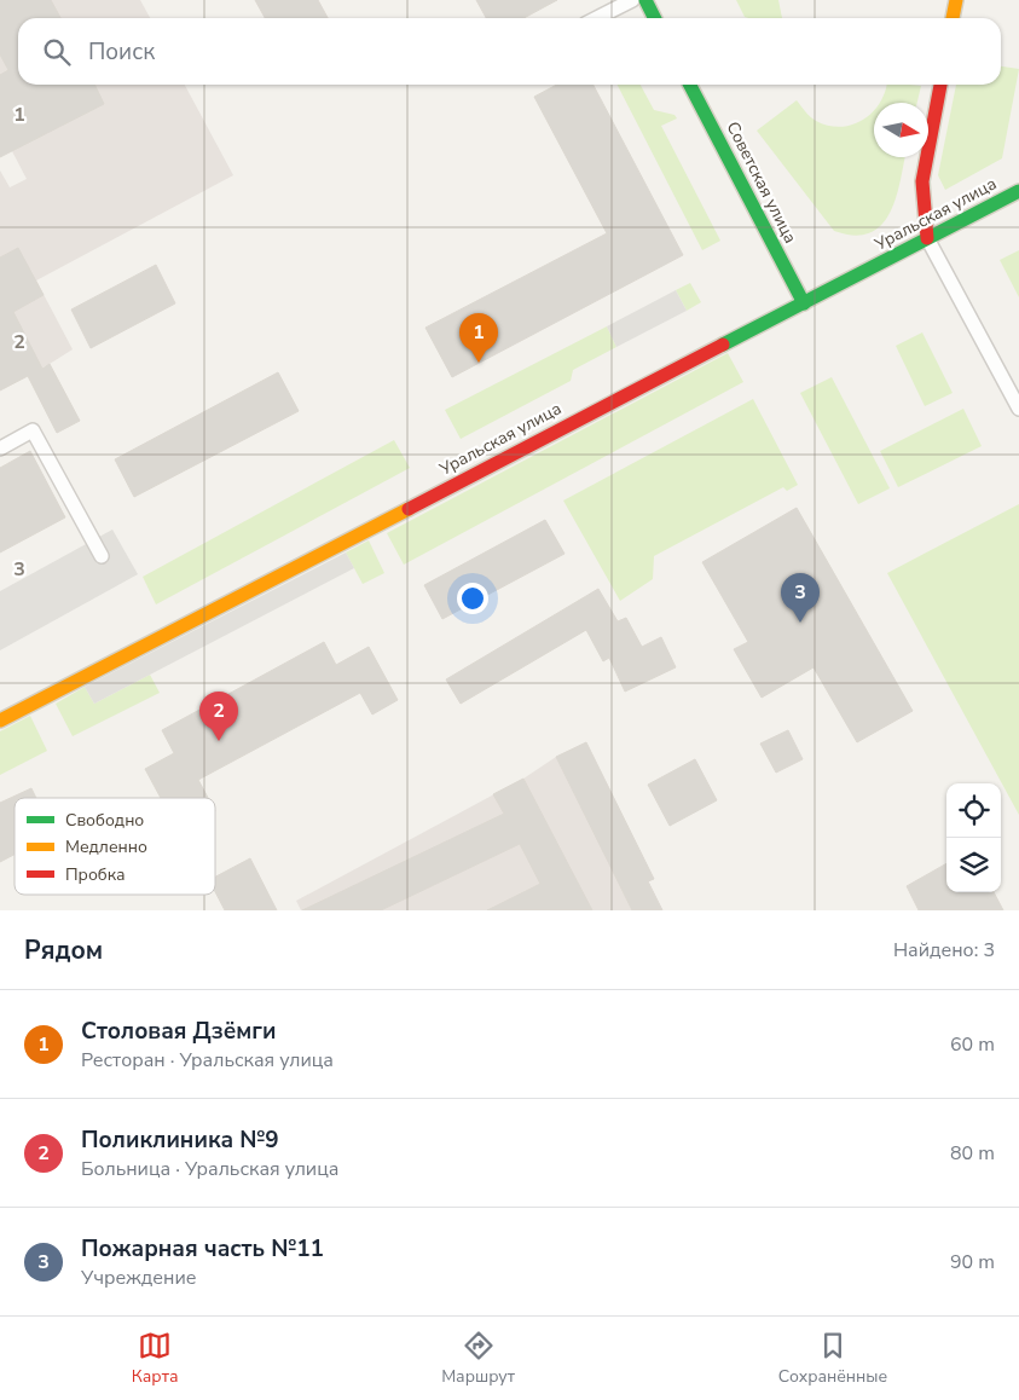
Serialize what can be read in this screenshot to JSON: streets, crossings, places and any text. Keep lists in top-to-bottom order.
{
  "streets": {
    "street": ["Советская улица", "Уральская улица"]
  },
  "crossings": [
    ["Советская улица", "Уральская улица"]
  ],
  "legend": ["Свободно", "Медленно", "Пробка"],
  "north": "right",
  "page": {
    "search": "Поиск",
    "pins": ["1", "3", "2"],
    "heading": ["Рядом", "Найдено: 3"],
    "list": [
      {
        "mark": "1",
        "name": "Столовая Дзёмги",
        "note": "Ресторан · Уральская улица",
        "value": "60 m"
      },
      {
        "mark": "2",
        "name": "Поликлиника №9",
        "note": "Больница · Уральская улица",
        "value": "80 m"
      },
      {
        "mark": "3",
        "name": "Пожарная часть №11",
        "note": "Учреждение",
        "value": "90 m"
      }
    ],
    "nav": ["Карта", "Маршрут", "Сохранённые"]
  },
  "grid": {
    "rows": ["1", "2", "3"]
  }
}
